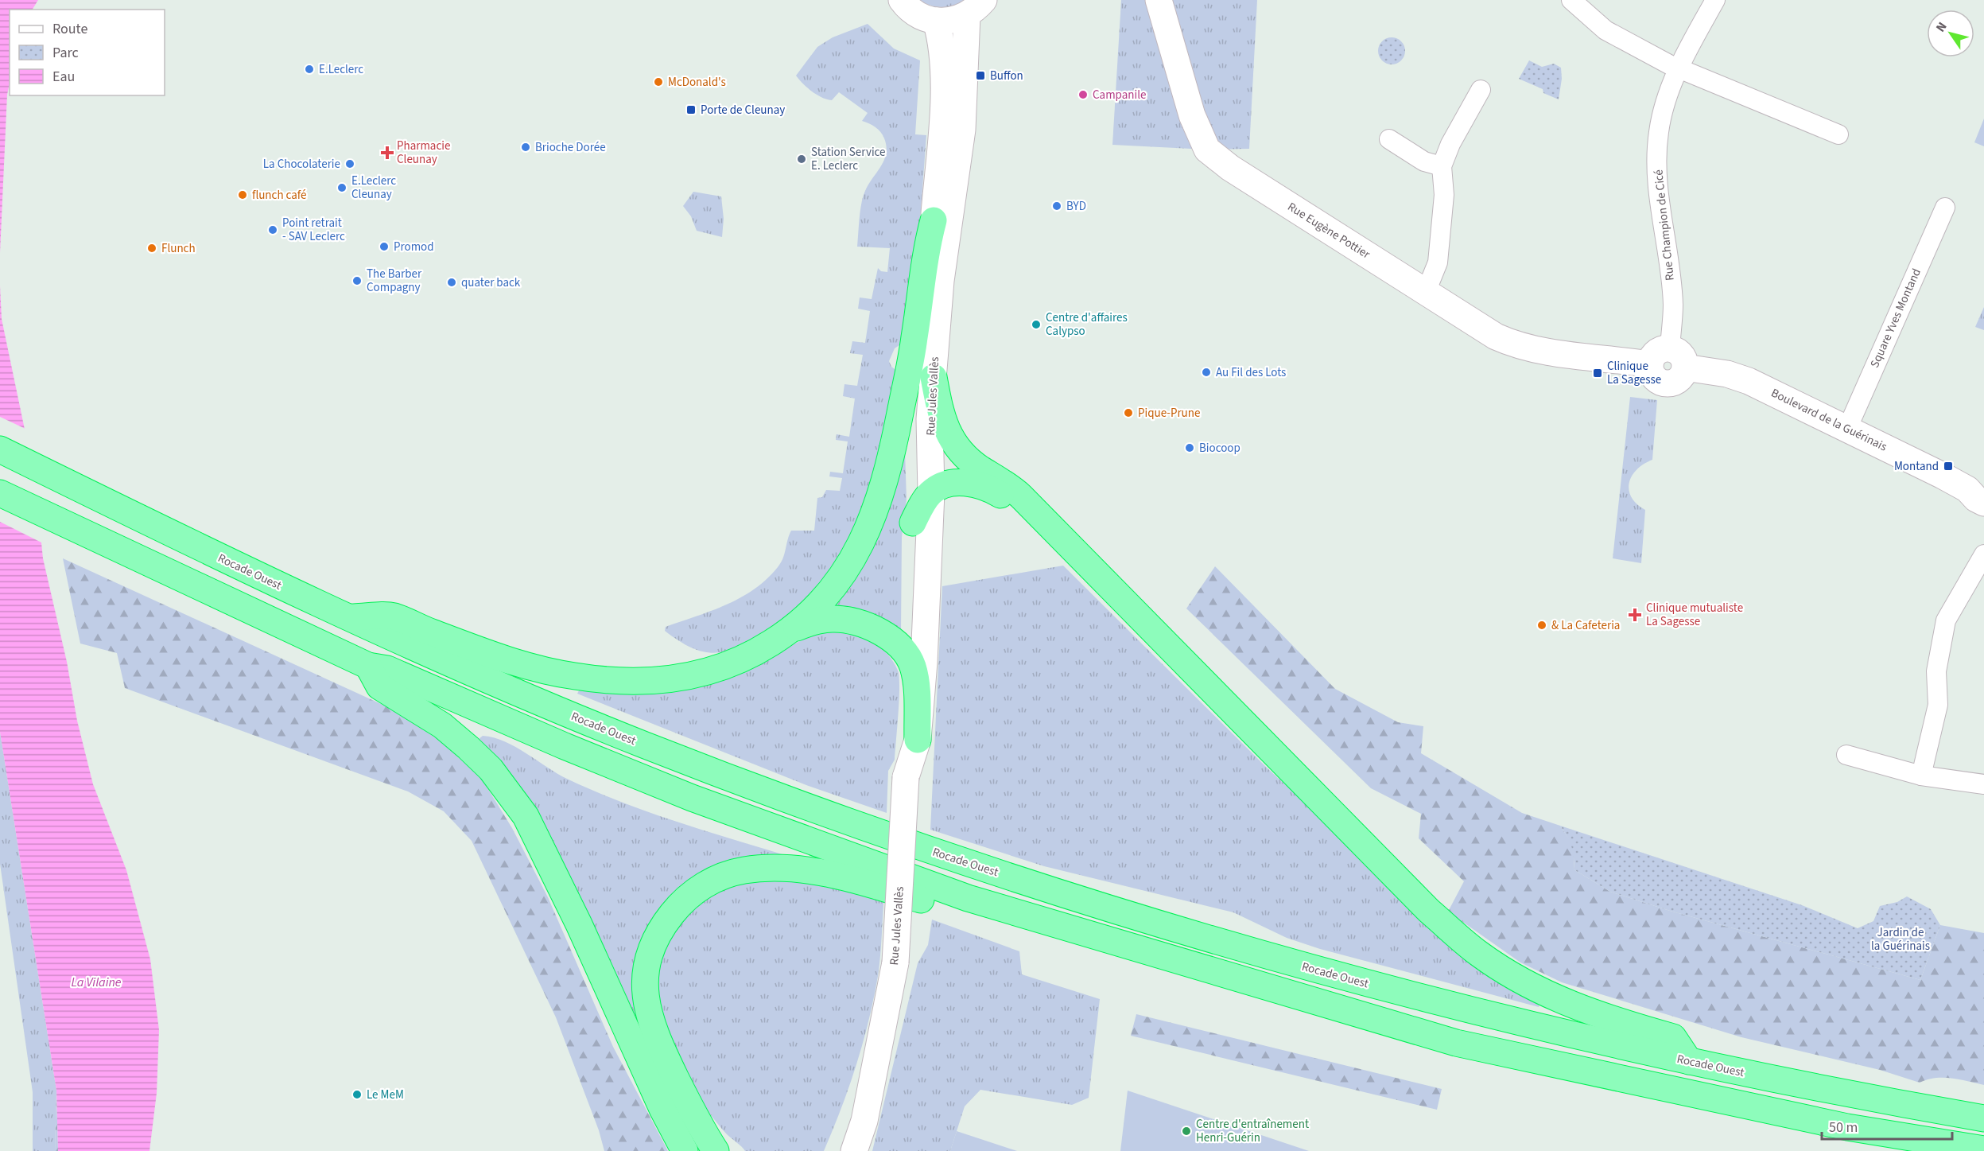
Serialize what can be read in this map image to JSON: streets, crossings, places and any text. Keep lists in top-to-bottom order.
{
  "streets": {
    "highway": ["Rocade Ouest"],
    "main road": ["Rue Eugène Pottier", "Rue Jules Vallès", "Boulevard de la Guérinais"],
    "street": ["Rue Champion de Cicé", "Square Yves Montand"]
  },
  "crossings": [
    ["Rue Champion de Cicé", "Rue Eugène Pottier"],
    ["Rue Champion de Cicé", "Boulevard de la Guérinais"],
    ["Rue Eugène Pottier", "Boulevard de la Guérinais"],
    ["Square Yves Montand", "Boulevard de la Guérinais"]
  ],
  "water": ["La Vilaine"],
  "parks": ["Jardin de la Guérinais"],
  "places": {
    "other": [
      "E.Leclerc",
      "McDonald's",
      "Campanile",
      "Brioche Dorée",
      "Station Service E. Leclerc",
      "La Chocolaterie",
      "E.Leclerc Cleunay",
      "flunch café",
      "BYD",
      "Point retrait - SAV Leclerc",
      "Promod",
      "Flunch",
      "The Barber Compagny",
      "quater back",
      "Centre d'affaires Calypso",
      "Au Fil des Lots",
      "Pique-Prune",
      "Biocoop",
      "& La Cafeteria",
      "Le MeM",
      "Centre d'entraînement Henri-Guérin"
    ],
    "transit": [
      "Buffon",
      "Porte de Cleunay",
      "Clinique La Sagesse",
      "Montand"
    ],
    "health": ["Pharmacie Cleunay", "Clinique mutualiste La Sagesse"]
  },
  "legend": ["Route", "Parc", "Eau"],
  "scale_bar": "50 m",
  "north": "top left"
}
